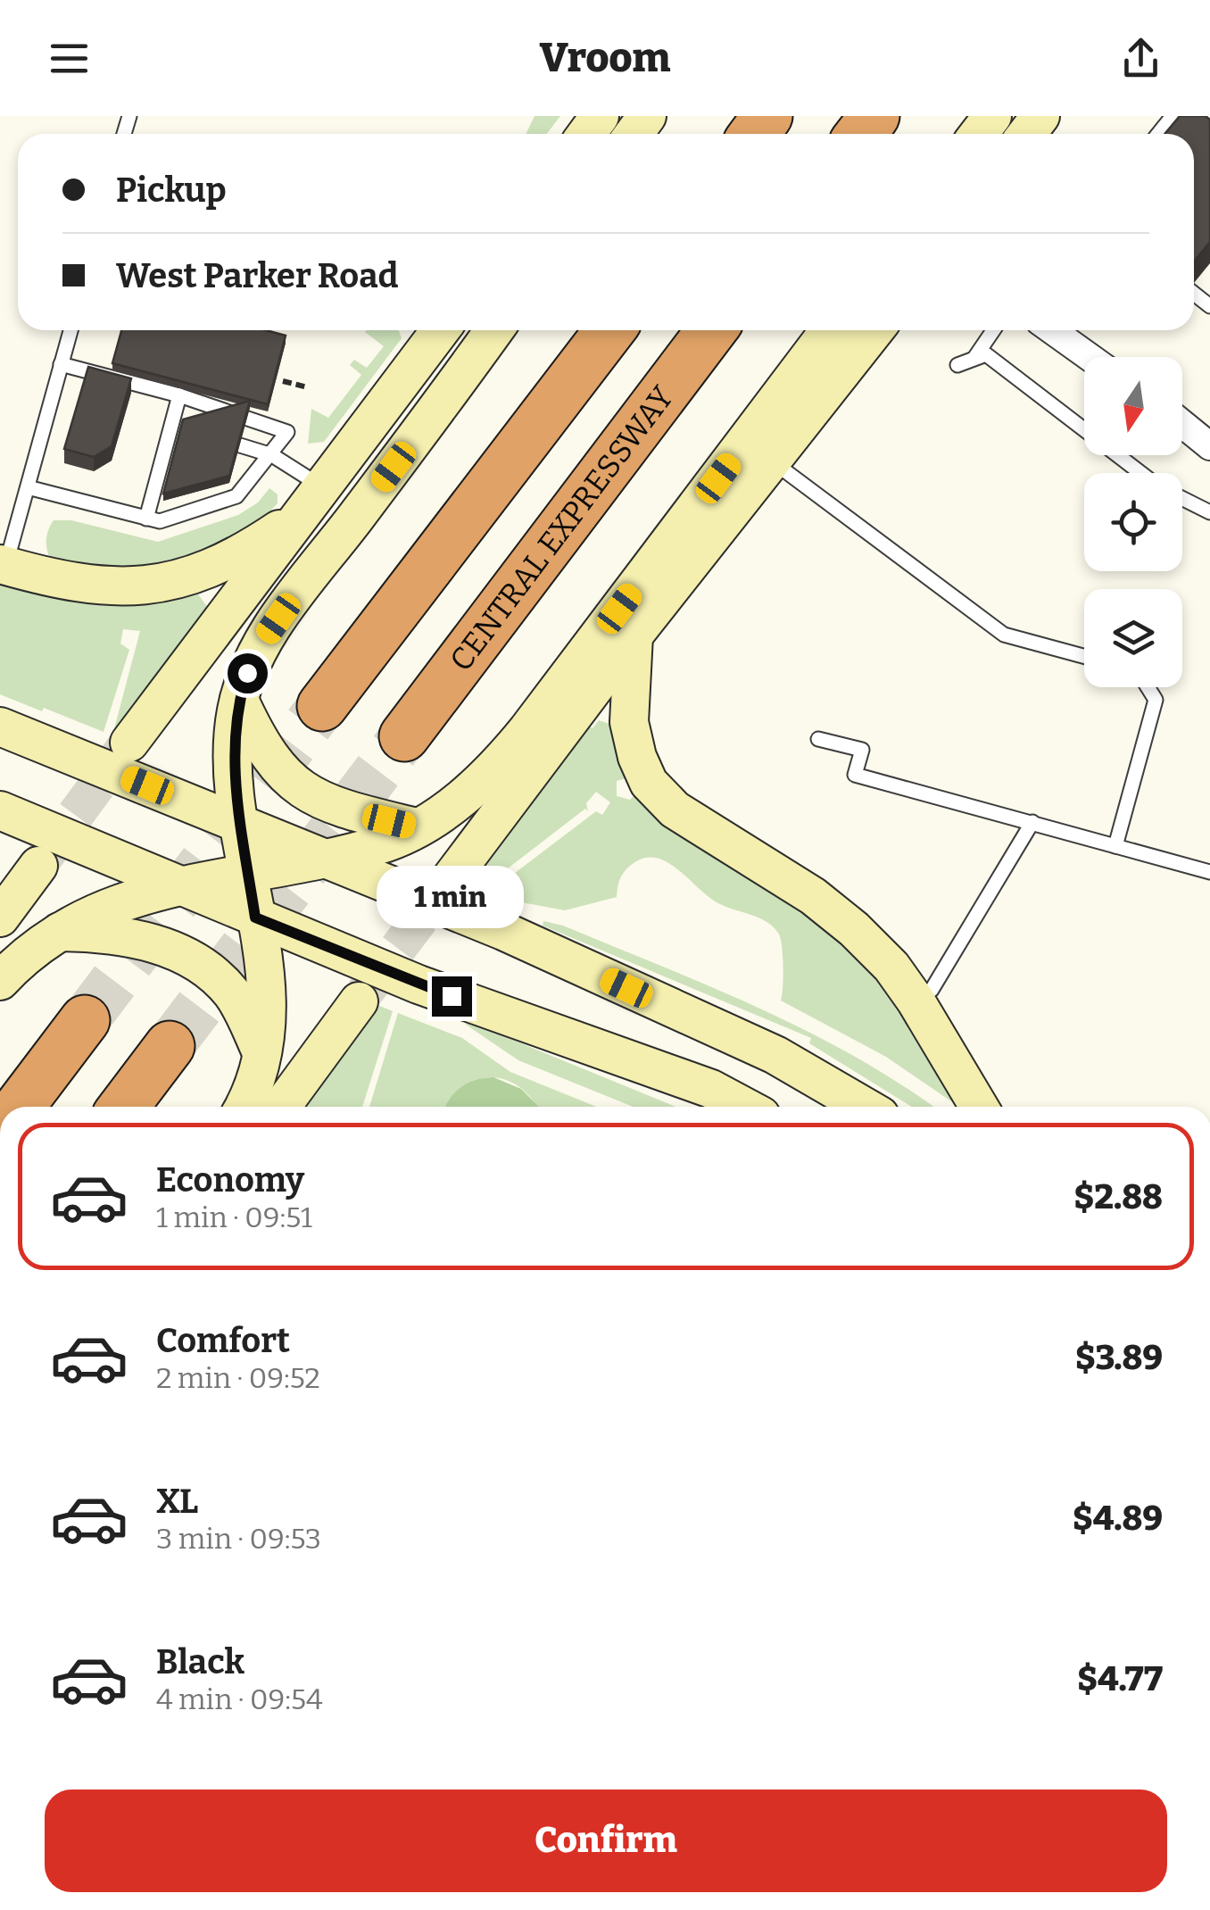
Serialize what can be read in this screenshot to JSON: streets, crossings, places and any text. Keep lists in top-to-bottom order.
{
  "streets": {
    "highway": ["CENTRAL EXPRESSWAY"]
  },
  "north": "bottom",
  "page": {
    "header": "Vroom",
    "banner": ["Pickup", "West Parker Road"],
    "bubble": "1 min",
    "list": [
      {
        "name": "Economy",
        "note": "1 min · 09:51",
        "value": "$2.88"
      },
      {
        "name": "Comfort",
        "note": "2 min · 09:52",
        "value": "$3.89"
      },
      {
        "name": "XL",
        "note": "3 min · 09:53",
        "value": "$4.89"
      },
      {
        "name": "Black",
        "note": "4 min · 09:54",
        "value": "$4.77"
      }
    ],
    "buttons": "Confirm"
  }
}
